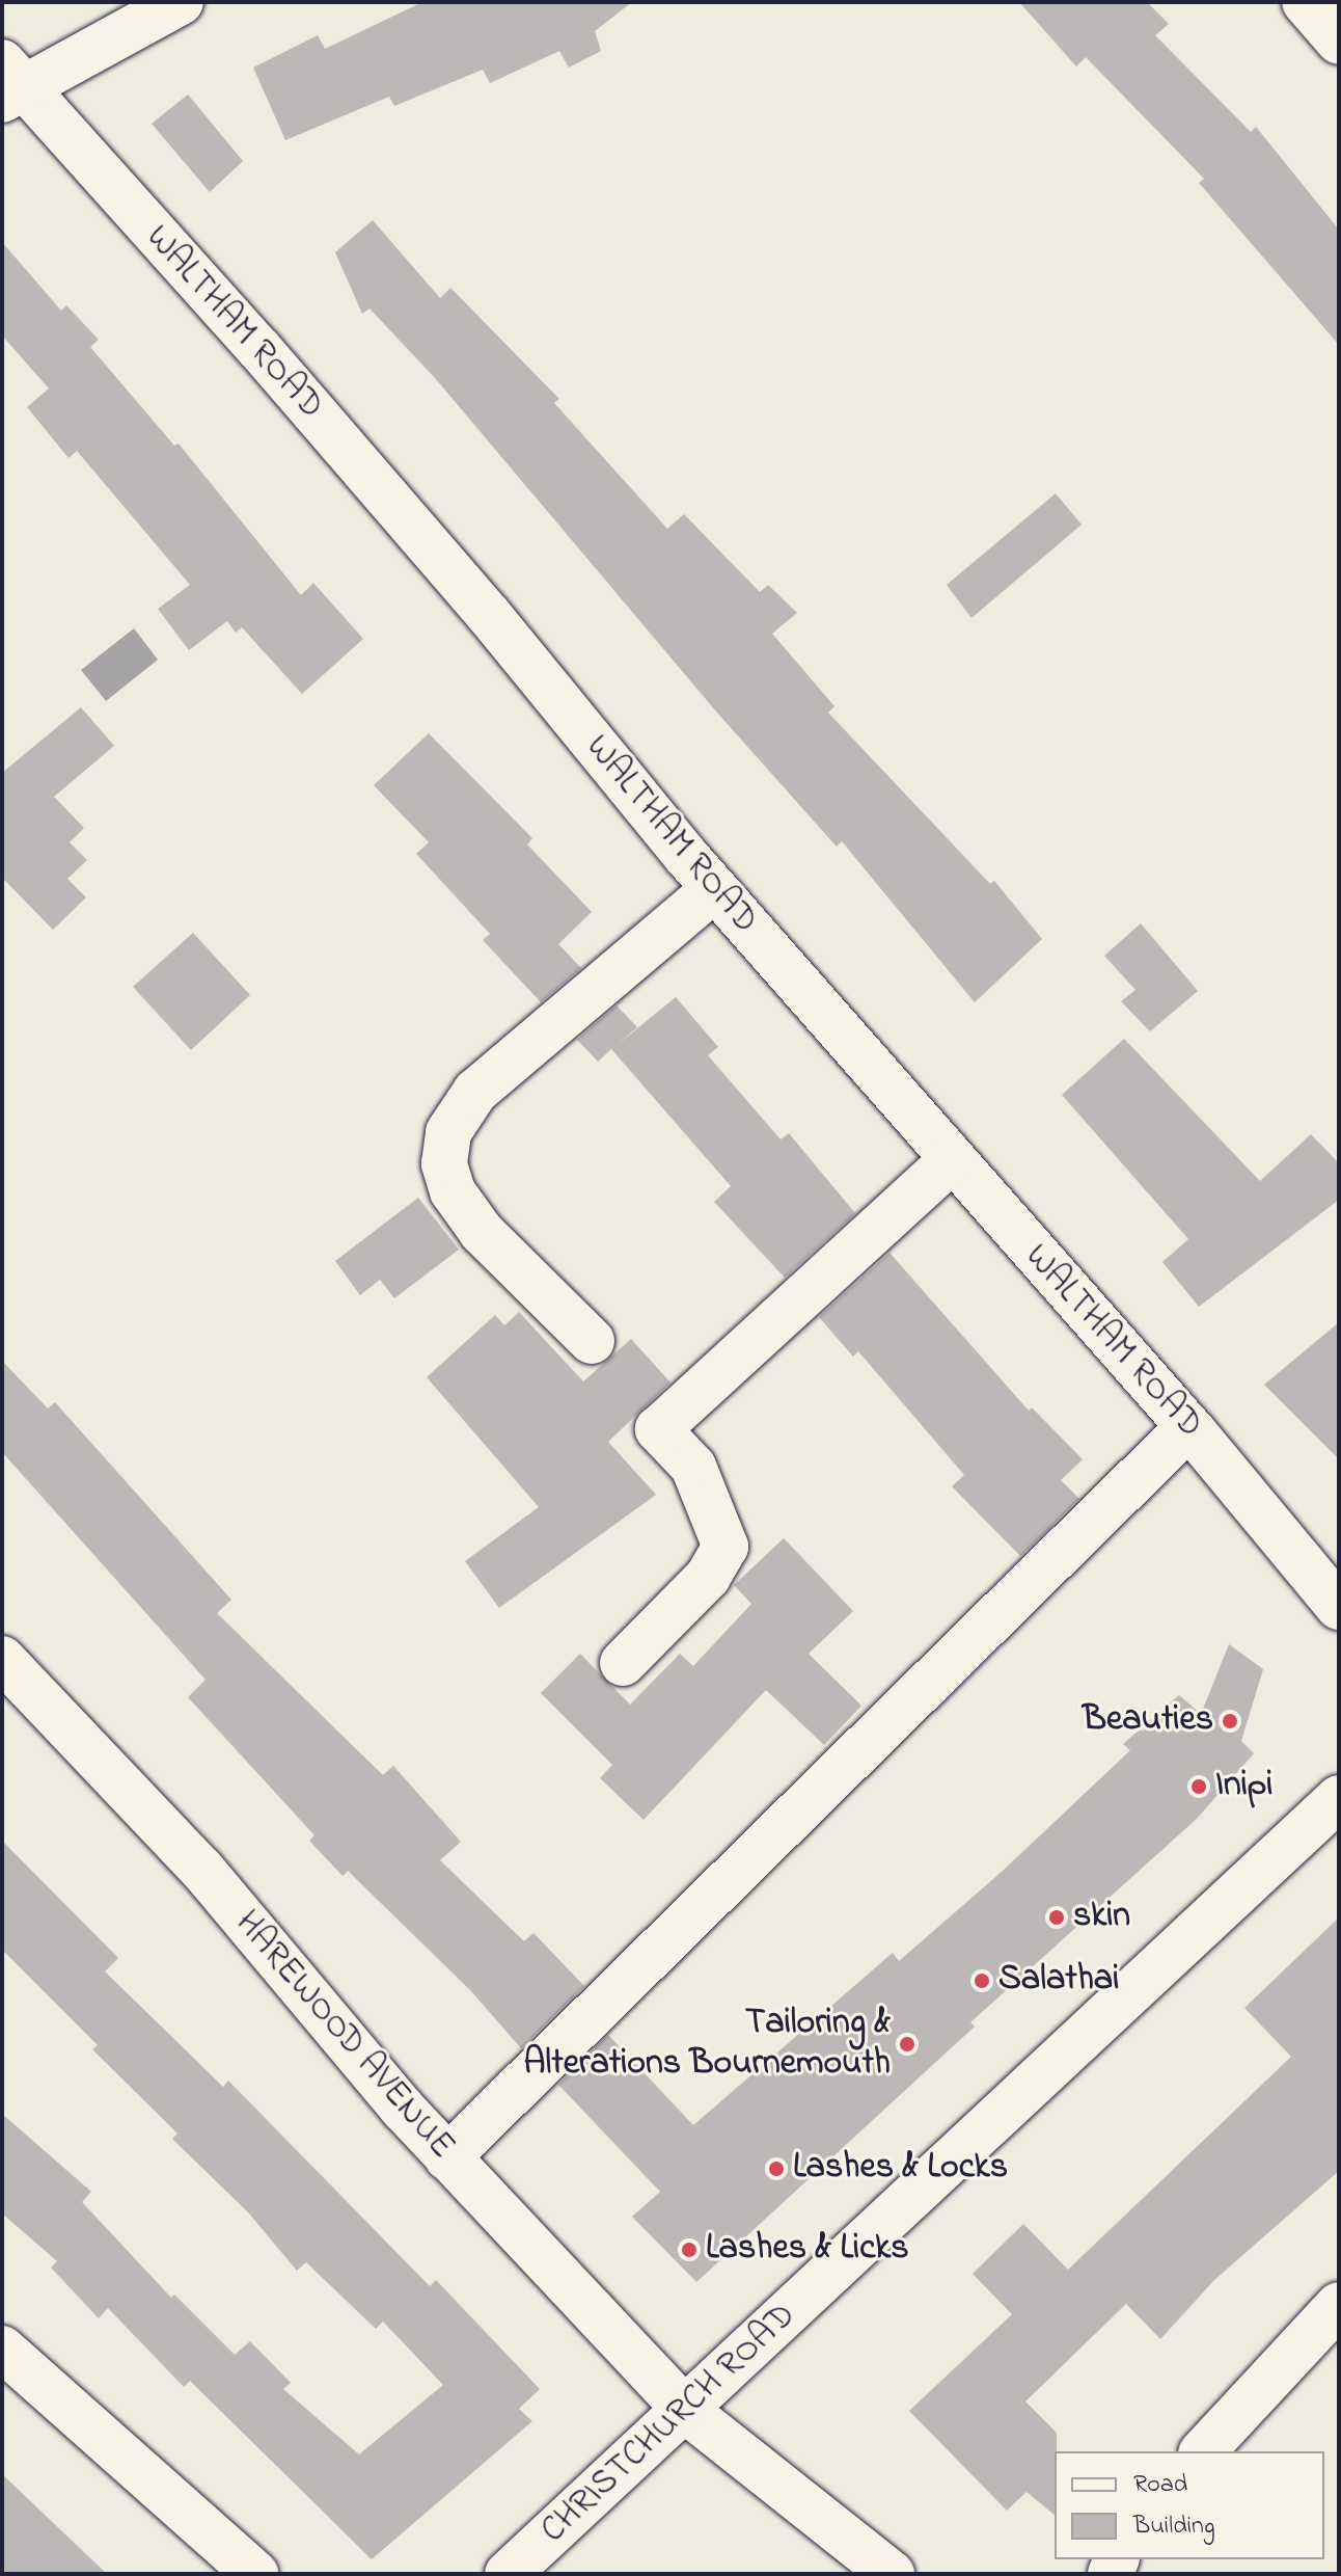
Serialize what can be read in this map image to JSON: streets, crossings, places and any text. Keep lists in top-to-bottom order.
{
  "streets": {
    "street": ["WALTHAM ROAD", "HAREWOOD AVENUE", "CHRISTCHURCH ROAD"]
  },
  "crossings": [
    ["HAREWOOD AVENUE", "CHRISTCHURCH ROAD"]
  ],
  "places": [
    "Beauties",
    "Inipi",
    "skin",
    "Salathai",
    "Tailoring & Alterations Bournemouth",
    "Lashes & Locks",
    "Lashes & Licks"
  ],
  "legend": ["Road", "Building"]
}
